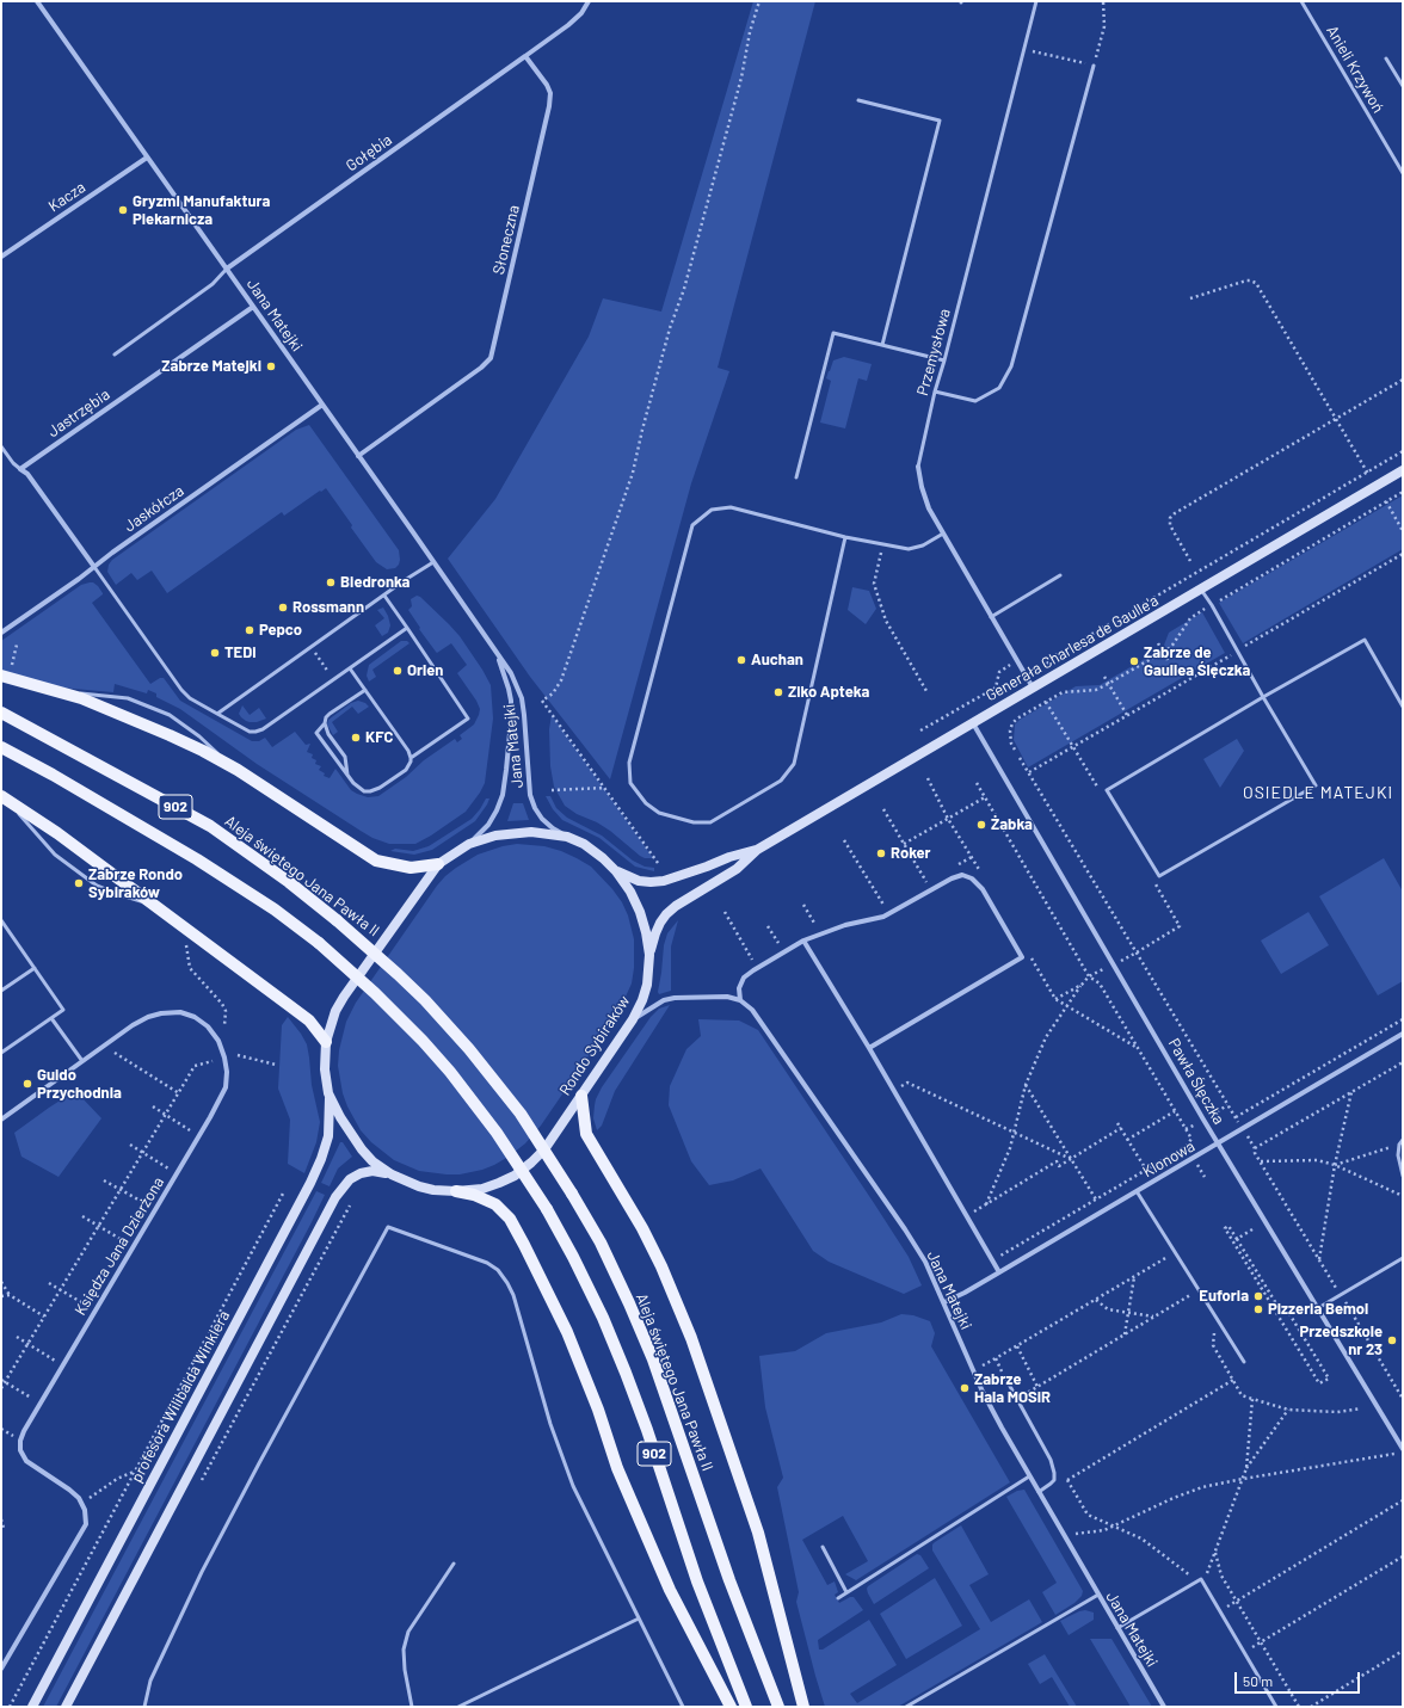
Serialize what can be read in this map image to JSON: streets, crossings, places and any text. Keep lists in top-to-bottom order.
{
  "streets": {
    "main road": [
      "Generała Charlesa de Gaulle'a",
      "902",
      "Aleja świętego Jana Pawła II",
      "Rondo Sybiraków",
      "profesora Wilibalda Winklera"
    ],
    "street": [
      "Gołębia",
      "Kacza",
      "Słoneczna",
      "Jana Matejki",
      "Przemysłowa",
      "Jastrzębia",
      "Jaskółcza",
      "Pawła Ślęczka",
      "Klonowa",
      "Księdza Jana Dzierżona"
    ],
    "lane": ["Anieli Krzywoń"]
  },
  "crossings": [
    ["Gołębia", "Słoneczna"],
    ["Gołębia", "Jana Matejki"],
    ["Kacza", "Jana Matejki"],
    ["Słoneczna", "Jana Matejki"],
    ["Jana Matejki", "Jastrzębia"],
    ["Jana Matejki", "Jaskółcza"],
    ["Jana Matejki", "Rondo Sybiraków"],
    ["Jana Matejki", "Klonowa"],
    ["Przemysłowa", "Generała Charlesa de Gaulle'a"],
    ["Generała Charlesa de Gaulle'a", "Rondo Sybiraków"],
    ["Generała Charlesa de Gaulle'a", "Pawła Ślęczka"],
    ["Rondo Sybiraków", "profesora Wilibalda Winklera"],
    ["Pawła Ślęczka", "Klonowa"]
  ],
  "districts": ["OSIEDLE MATEJKI"],
  "places": [
    "Gryzmi Manufaktura Piekarnicza",
    "Zabrze Matejki",
    "Biedronka",
    "Rossmann",
    "Pepco",
    "TEDi",
    "Auchan",
    "Zabrze de Gaullea Ślęczka",
    "Orlen",
    "Ziko Apteka",
    "KFC",
    "Żabka",
    "Roker",
    "Zabrze Rondo Sybiraków",
    "Guido Przychodnia",
    "Euforia",
    "Pizzeria Bemol",
    "Przedszkole nr 23",
    "Zabrze Hala MOSiR"
  ],
  "scale_bar": "50 m"
}
